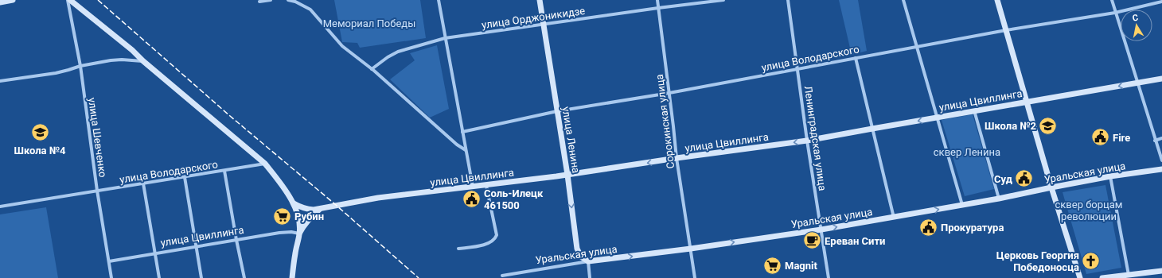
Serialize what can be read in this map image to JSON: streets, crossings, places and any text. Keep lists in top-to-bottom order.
{
  "streets": {
    "street": [
      "улица Орджоникидзе",
      "улица Володарского",
      "улица Цвиллинга",
      "Сорокинская улица",
      "улица Шевченко",
      "Ленинградская улица",
      "улица Ленина",
      "Уральская улица"
    ]
  },
  "crossings": [
    ["улица Орджоникидзе", "Сорокинская улица"],
    ["улица Орджоникидзе", "улица Ленина"],
    ["улица Володарского", "Сорокинская улица"],
    ["улица Володарского", "улица Шевченко"],
    ["улица Володарского", "Ленинградская улица"],
    ["улица Володарского", "улица Ленина"],
    ["улица Цвиллинга", "Сорокинская улица"],
    ["улица Цвиллинга", "улица Шевченко"],
    ["улица Цвиллинга", "Ленинградская улица"],
    ["улица Цвиллинга", "улица Ленина"],
    ["Сорокинская улица", "Уральская улица"],
    ["Ленинградская улица", "Уральская улица"],
    ["улица Ленина", "Уральская улица"]
  ],
  "one_way": ["улица Цвиллинга", "Уральская улица"],
  "parks": ["Мемориал Победы", "сквер Ленина", "сквер борцам революции"],
  "places": {
    "school or university": ["Школа №2", "Школа №4"],
    "public building": [
      "Fire",
      "Суд",
      "Соль-Илецк 461500",
      "Прокуратура"
    ],
    "supermarket": ["Рубин", "Magnit"],
    "cafe": ["Ереван Сити"],
    "church": ["Церковь Георгия Победоносца"]
  },
  "north": "top"
}
